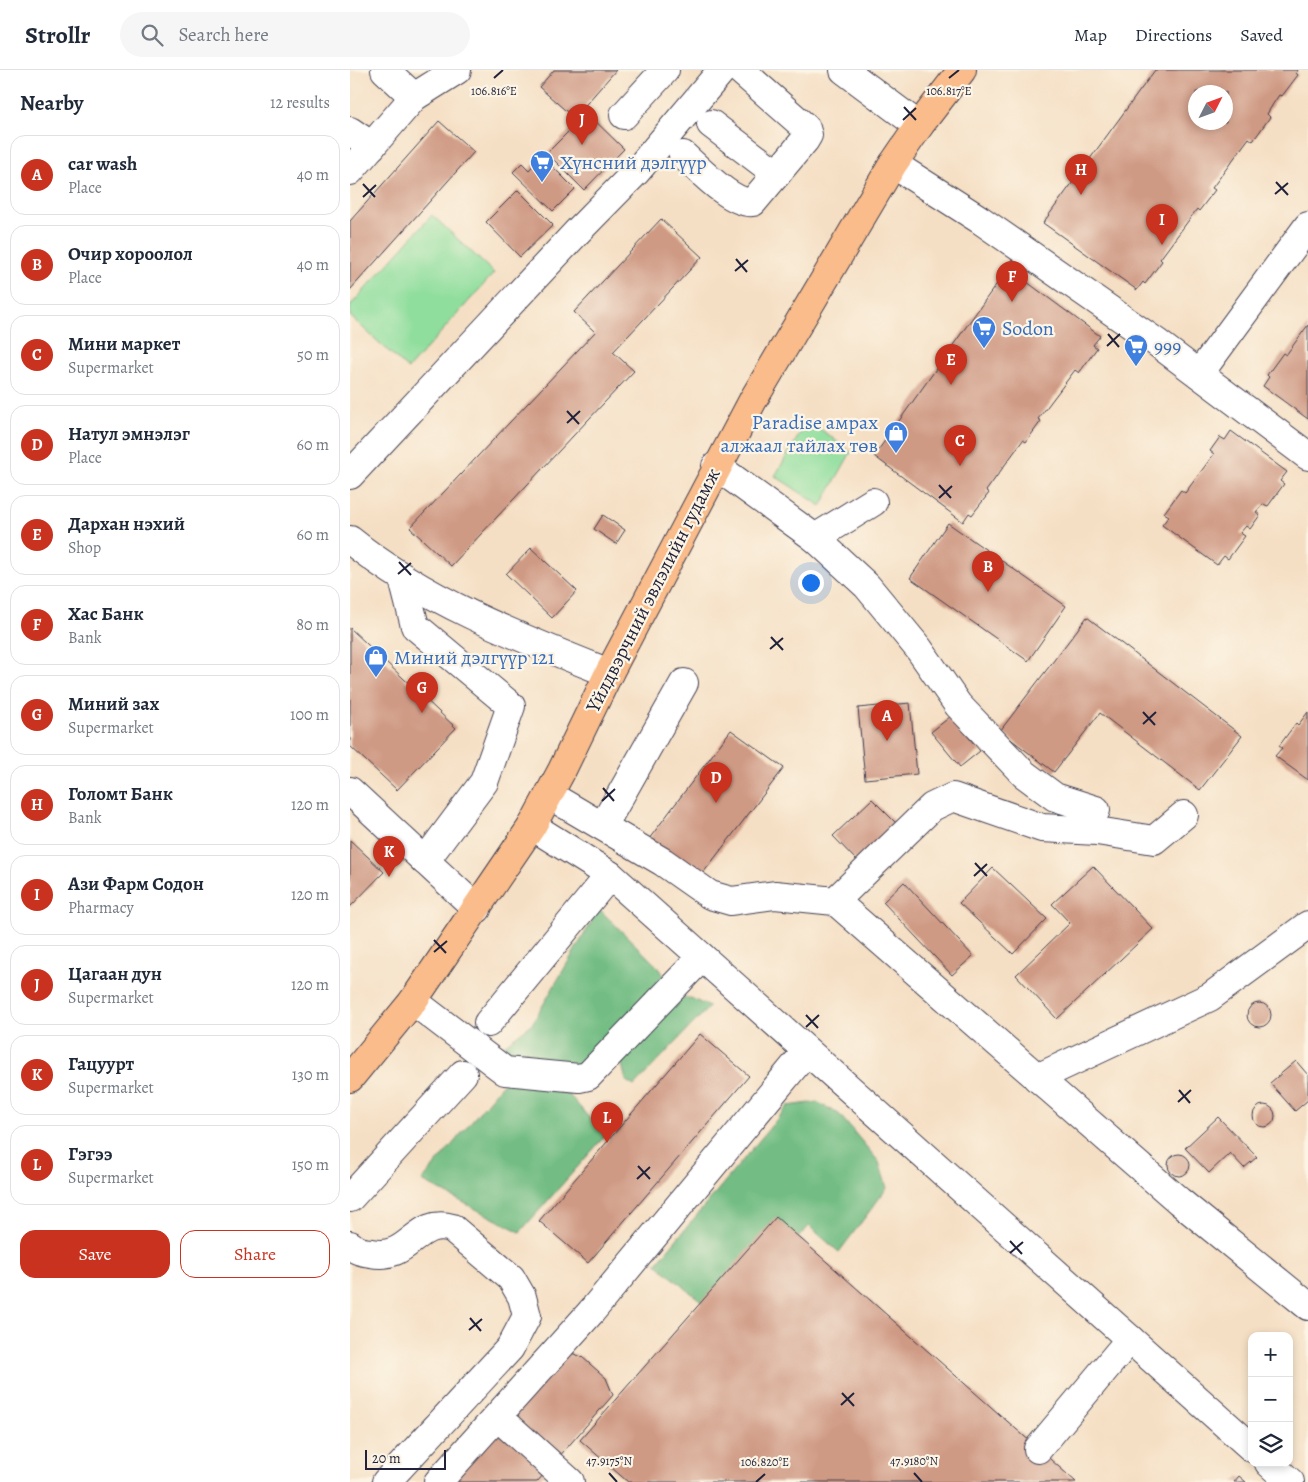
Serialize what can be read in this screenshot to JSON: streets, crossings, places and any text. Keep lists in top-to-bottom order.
{
  "streets": {
    "main road": ["Үйлдвэрчний эвлэлийн гудамж"]
  },
  "places": {
    "supermarket": ["Хүнсний дэлгүүр", "Sodon", "999"],
    "shop": ["Paradise амрах алжаал тайлах төв", "Миний дэлгүүр 121"]
  },
  "scale_bar": "20 m",
  "north": "top right",
  "page": {
    "header": "Strollr",
    "search": "Search here",
    "nav": ["Map", "Directions", "Saved"],
    "heading": ["Nearby", "12 results"],
    "pins": [
      "J",
      "H",
      "I",
      "F",
      "E",
      "C",
      "B",
      "G",
      "A",
      "D",
      "K",
      "L"
    ],
    "list": [
      {
        "mark": "A",
        "name": "car wash",
        "note": "Place",
        "value": "40 m"
      },
      {
        "mark": "B",
        "name": "Очир хороолол",
        "note": "Place",
        "value": "40 m"
      },
      {
        "mark": "C",
        "name": "Мини маркет",
        "note": "Supermarket",
        "value": "50 m"
      },
      {
        "mark": "D",
        "name": "Натул эмнэлэг",
        "note": "Place",
        "value": "60 m"
      },
      {
        "mark": "E",
        "name": "Дархан нэхий",
        "note": "Shop",
        "value": "60 m"
      },
      {
        "mark": "F",
        "name": "Хас Банк",
        "note": "Bank",
        "value": "80 m"
      },
      {
        "mark": "G",
        "name": "Миний зах",
        "note": "Supermarket",
        "value": "100 m"
      },
      {
        "mark": "H",
        "name": "Голомт Банк",
        "note": "Bank",
        "value": "120 m"
      },
      {
        "mark": "I",
        "name": "Ази Фарм Содон",
        "note": "Pharmacy",
        "value": "120 m"
      },
      {
        "mark": "J",
        "name": "Цагаан дун",
        "note": "Supermarket",
        "value": "120 m"
      },
      {
        "mark": "K",
        "name": "Гацуурт",
        "note": "Supermarket",
        "value": "130 m"
      },
      {
        "mark": "L",
        "name": "Гэгээ",
        "note": "Supermarket",
        "value": "150 m"
      }
    ],
    "buttons": ["Save", "Share"],
    "map_buttons": ["+", "−"],
    "scale": "20 m"
  },
  "coordinates": [
    "106.817°E",
    "106.816°E",
    "47.9175°N",
    "47.9180°N",
    "106.820°E"
  ]
}
